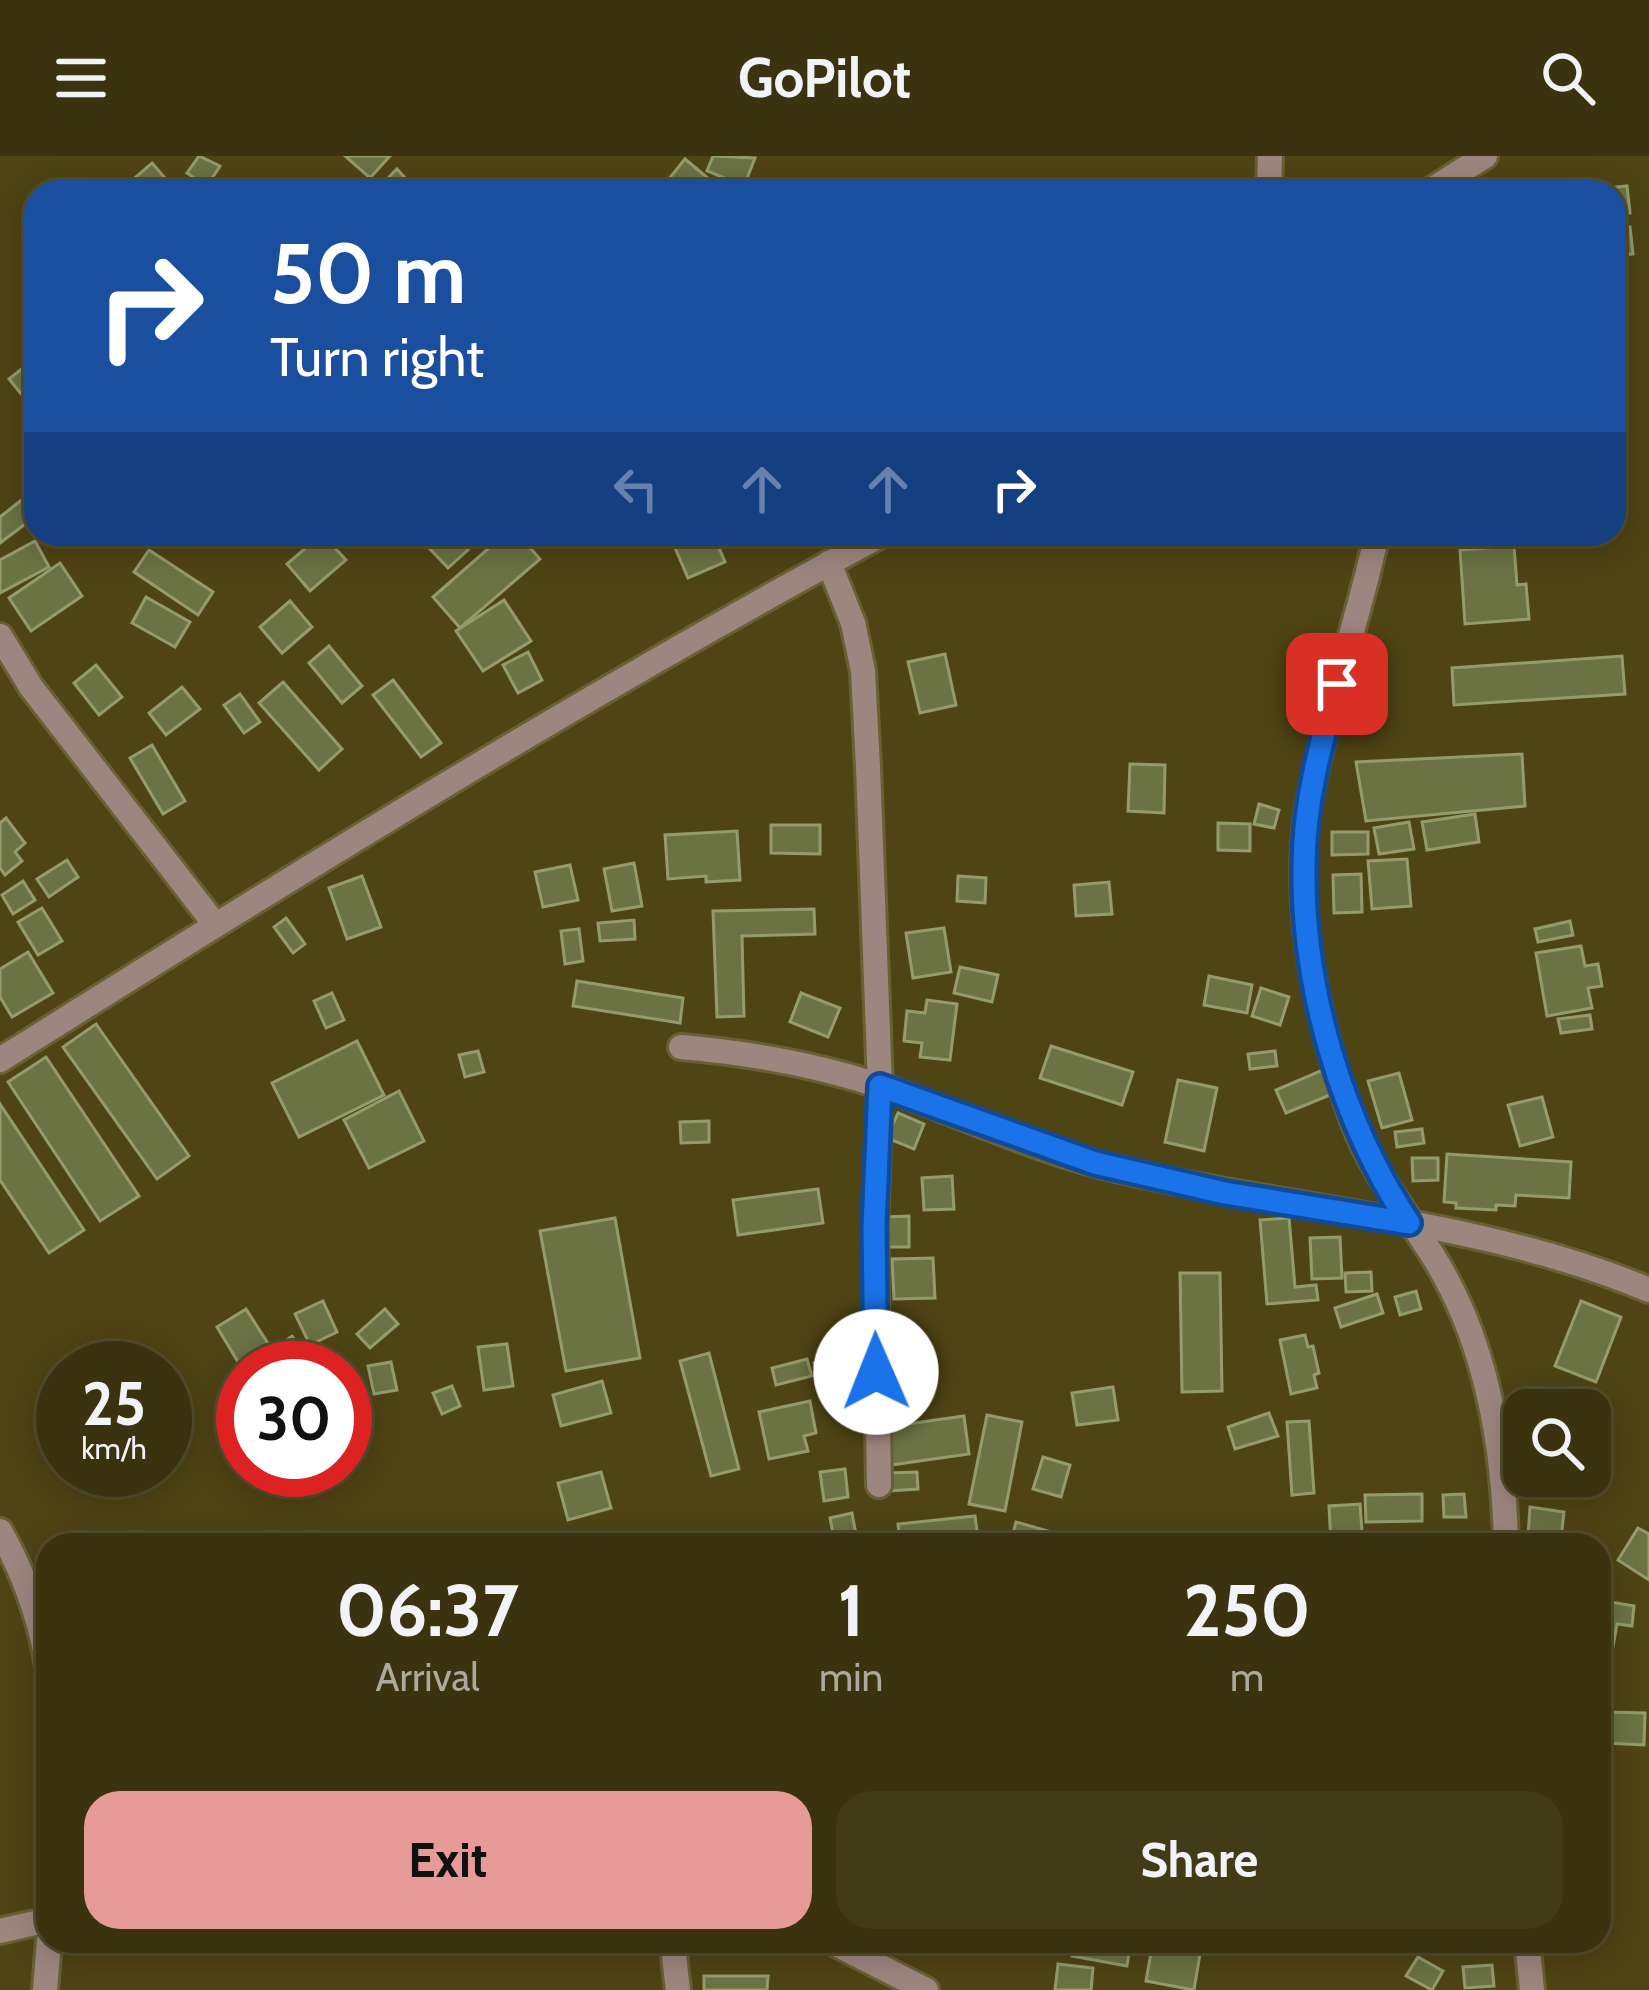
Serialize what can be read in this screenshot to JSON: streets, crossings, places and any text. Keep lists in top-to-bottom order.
{
  "page": {
    "header": "GoPilot",
    "turn": ["50 m", "Turn right"],
    "speed": "25 km/h",
    "limit": "30",
    "eta": [
      "06:37",
      "Arrival",
      "1",
      "min",
      "250",
      "m"
    ],
    "buttons": ["Exit", "Share"]
  }
}
